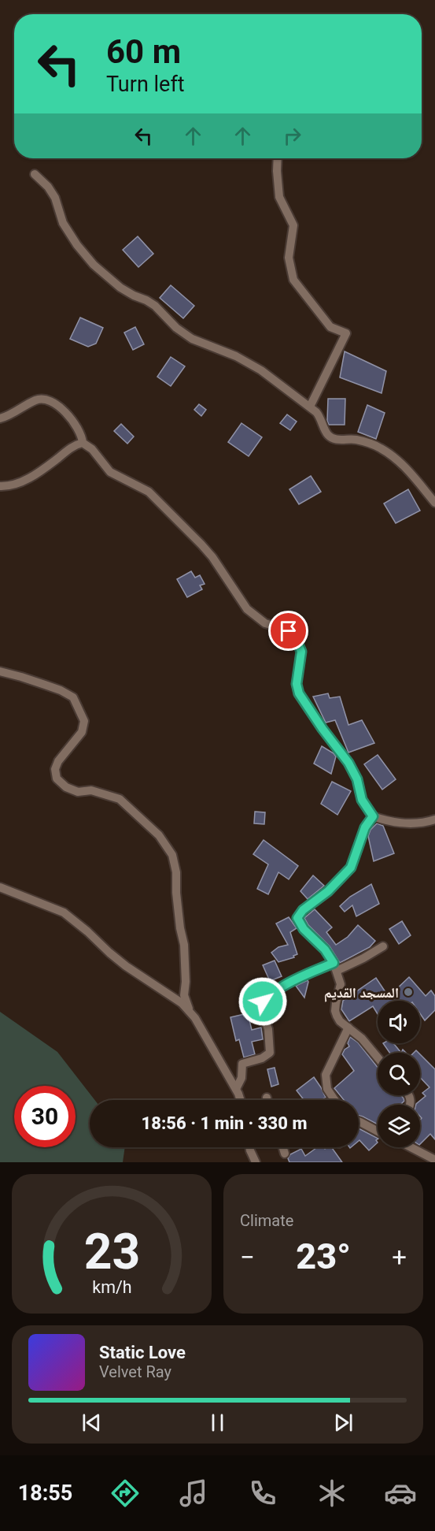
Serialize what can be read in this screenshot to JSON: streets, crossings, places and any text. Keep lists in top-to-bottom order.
{
  "places": ["المسجد القديم"],
  "page": {
    "turn": ["60 m", "Turn left"],
    "limit": "30",
    "trip": "18:56 · 1 min · 330 m",
    "tile": "Climate",
    "heat": ["−", "23°", "+"],
    "song": ["Static Love", "Velvet Ray"],
    "tabs": "18:55",
    "gauge": ["23", "km/h"]
  }
}
